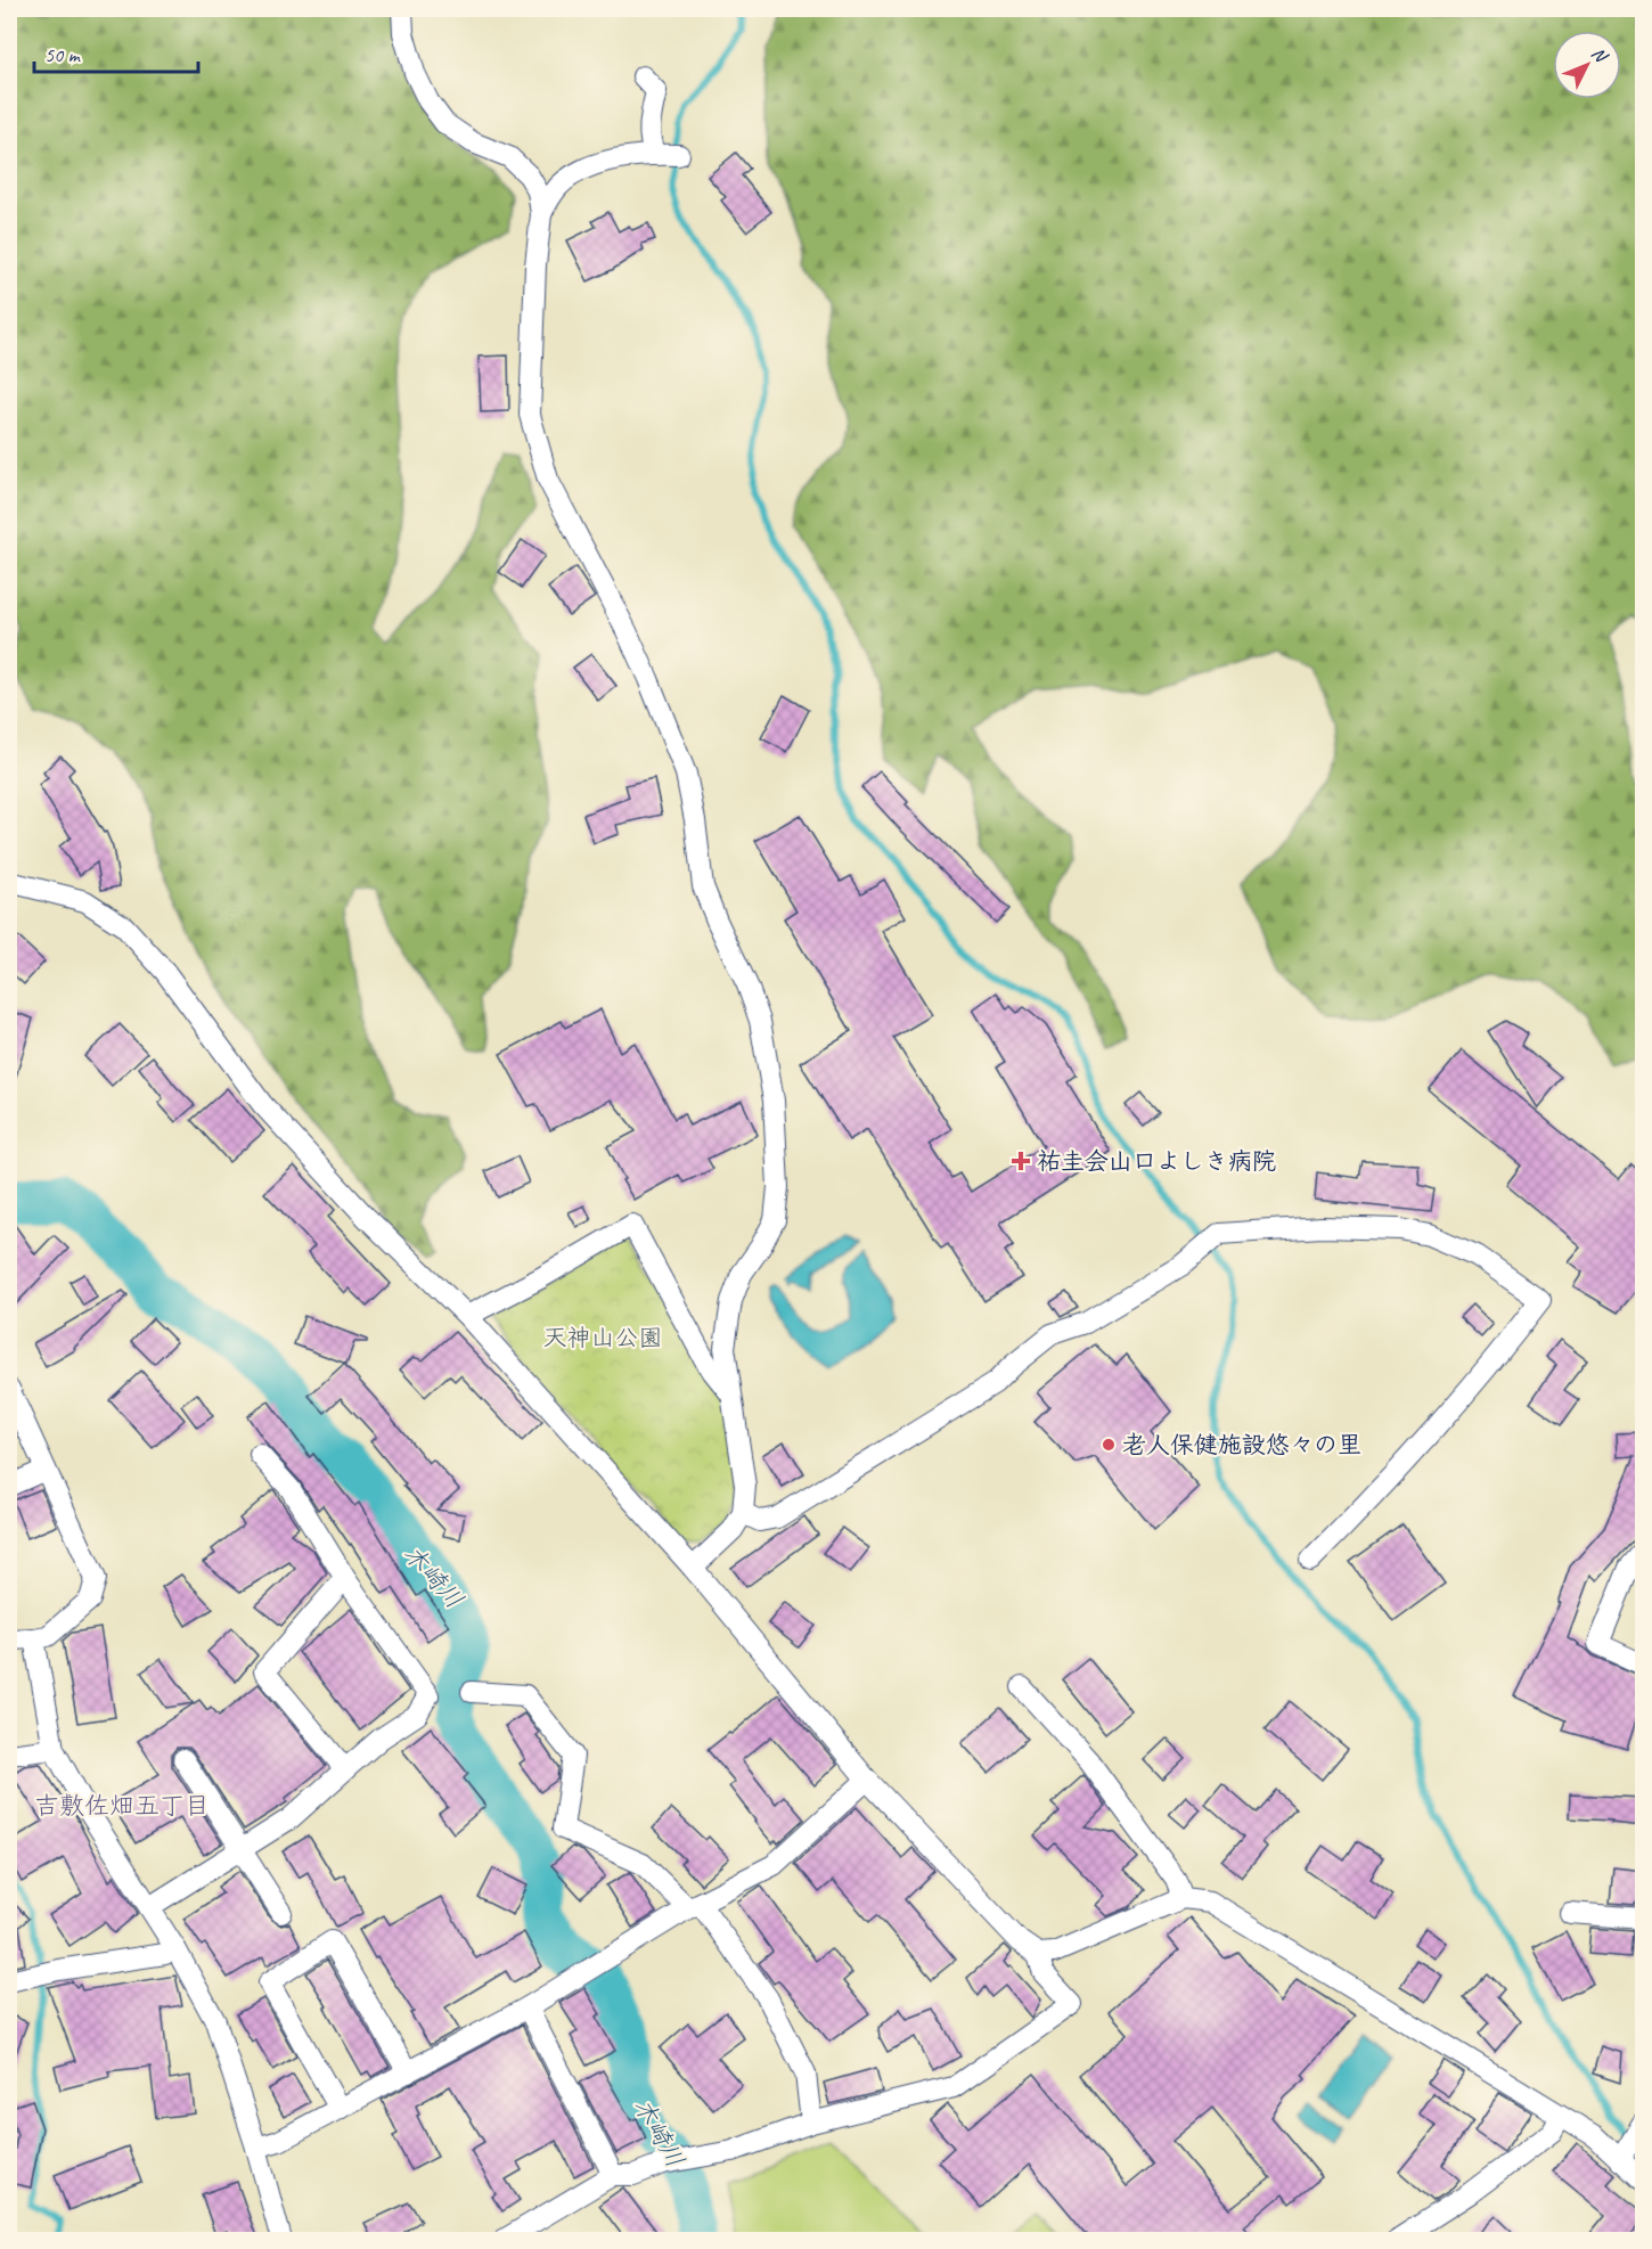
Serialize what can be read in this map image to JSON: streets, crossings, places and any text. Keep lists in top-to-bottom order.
{
  "districts": ["吉敷佐畑五丁目"],
  "water": ["木崎川"],
  "parks": ["天神山公園"],
  "places": {
    "health": ["祐圭会山口よしき病院"],
    "other": ["老人保健施設悠々の里"]
  },
  "scale_bar": "50 m",
  "north": "top right"
}
